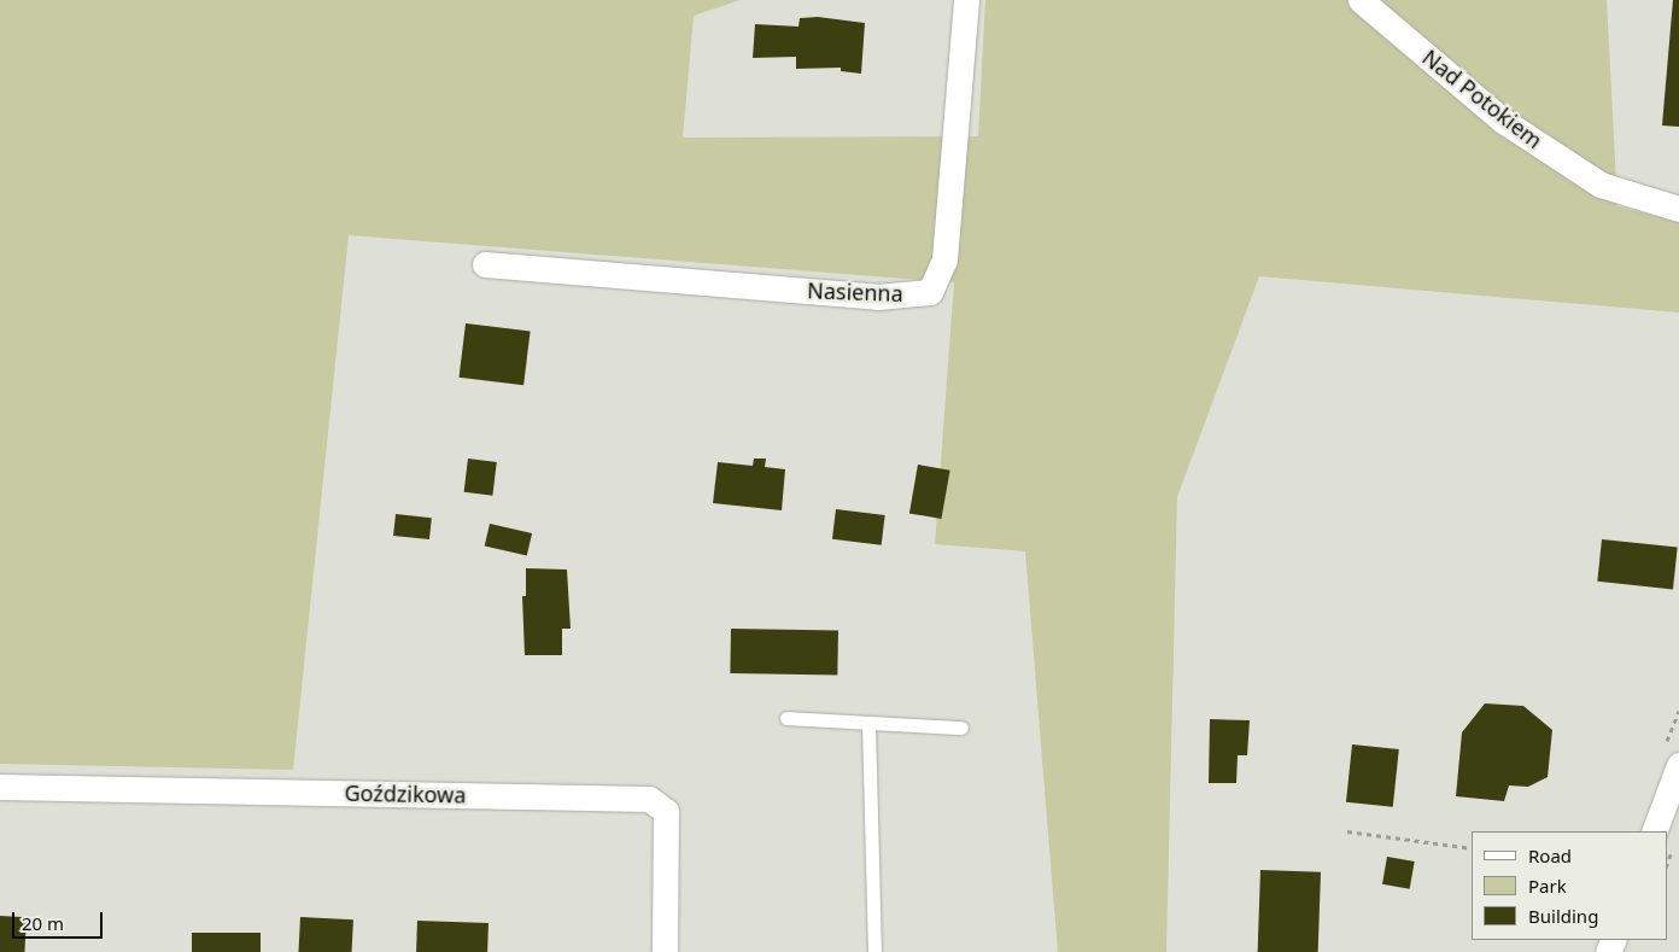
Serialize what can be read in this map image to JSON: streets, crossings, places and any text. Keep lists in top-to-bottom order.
{
  "streets": {
    "street": ["Nad Potokiem", "Nasienna", "Goździkowa"]
  },
  "legend": ["Road", "Park", "Building"],
  "scale_bar": "20 m"
}
